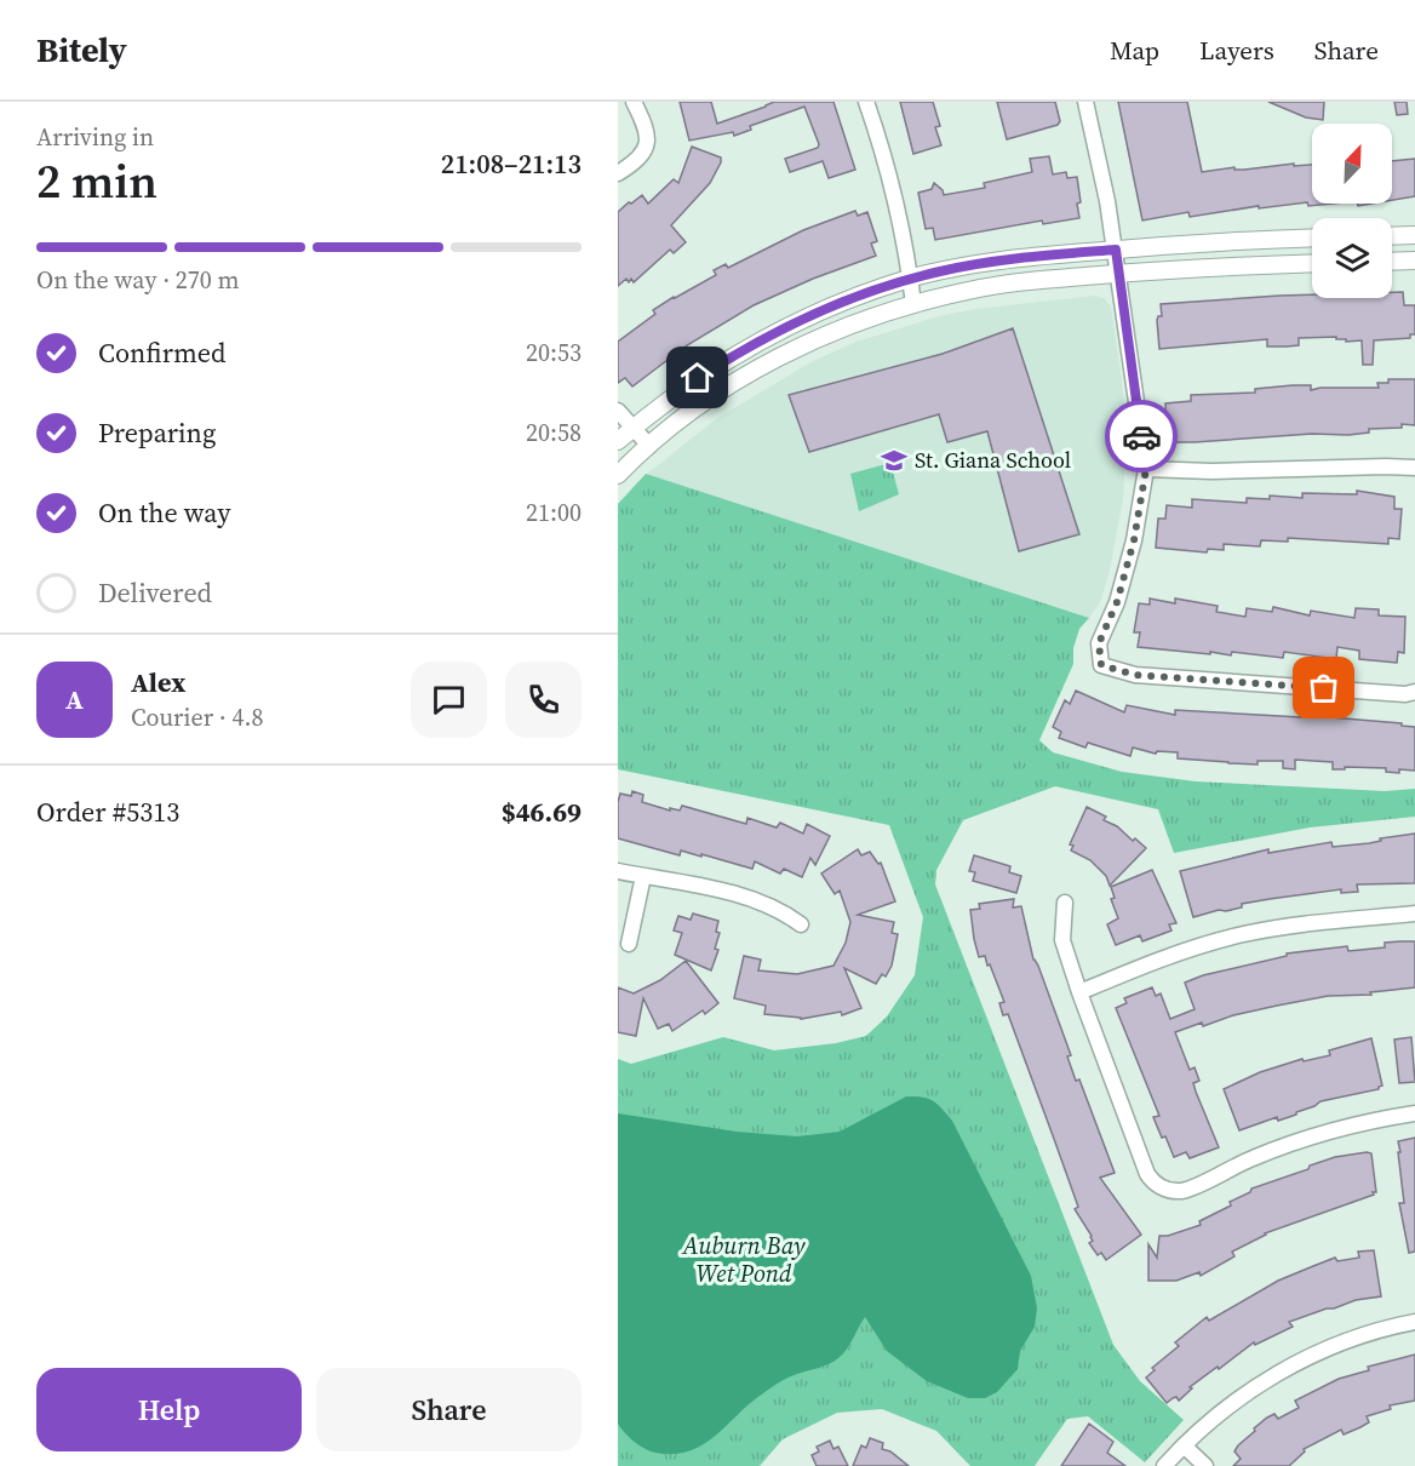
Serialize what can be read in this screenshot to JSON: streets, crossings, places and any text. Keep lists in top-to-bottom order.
{
  "water": ["Auburn Bay Wet Pond"],
  "places": {
    "school or university": ["St. Giana School"]
  },
  "north": "top right",
  "page": {
    "header": "Bitely",
    "nav": ["Map", "Layers", "Share"],
    "heading": ["2 min", "Arriving in", "21:08–21:13"],
    "panel": [
      "Alex",
      "Courier · 4.8",
      "Order #5313",
      "$46.69"
    ],
    "bar": "On the way · 270 m",
    "list": [
      ["Confirmed", "20:53"],
      ["Preparing", "20:58"],
      ["On the way", "21:00"],
      "Delivered"
    ],
    "round": "A",
    "buttons": ["Help", "Share"]
  }
}
